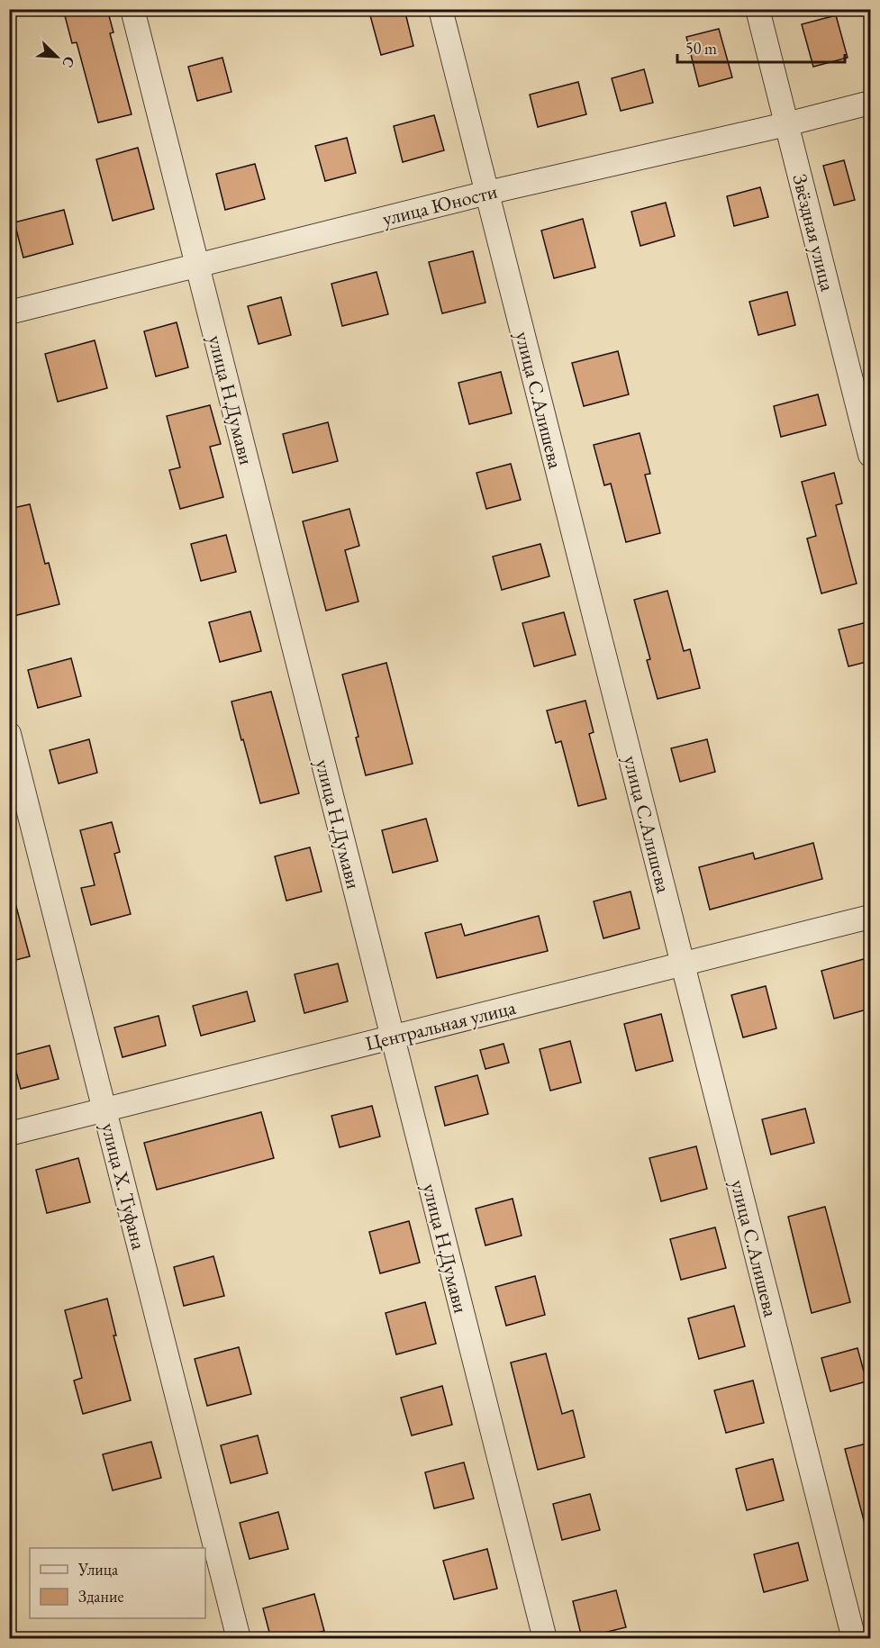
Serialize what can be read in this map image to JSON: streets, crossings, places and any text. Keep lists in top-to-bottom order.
{
  "streets": {
    "street": [
      "улица Юности",
      "Звёздная улица",
      "улица Н.Думави",
      "улица С.Алишева",
      "Центральная улица",
      "улица Х. Туфана"
    ]
  },
  "crossings": [
    ["улица Юности", "Звёздная улица"],
    ["улица Юности", "улица Н.Думави"],
    ["улица Юности", "улица С.Алишева"],
    ["улица Н.Думави", "Центральная улица"],
    ["улица С.Алишева", "Центральная улица"],
    ["Центральная улица", "улица Х. Туфана"]
  ],
  "legend": ["Улица", "Здание"],
  "scale_bar": "50 m",
  "north": "bottom right"
}
